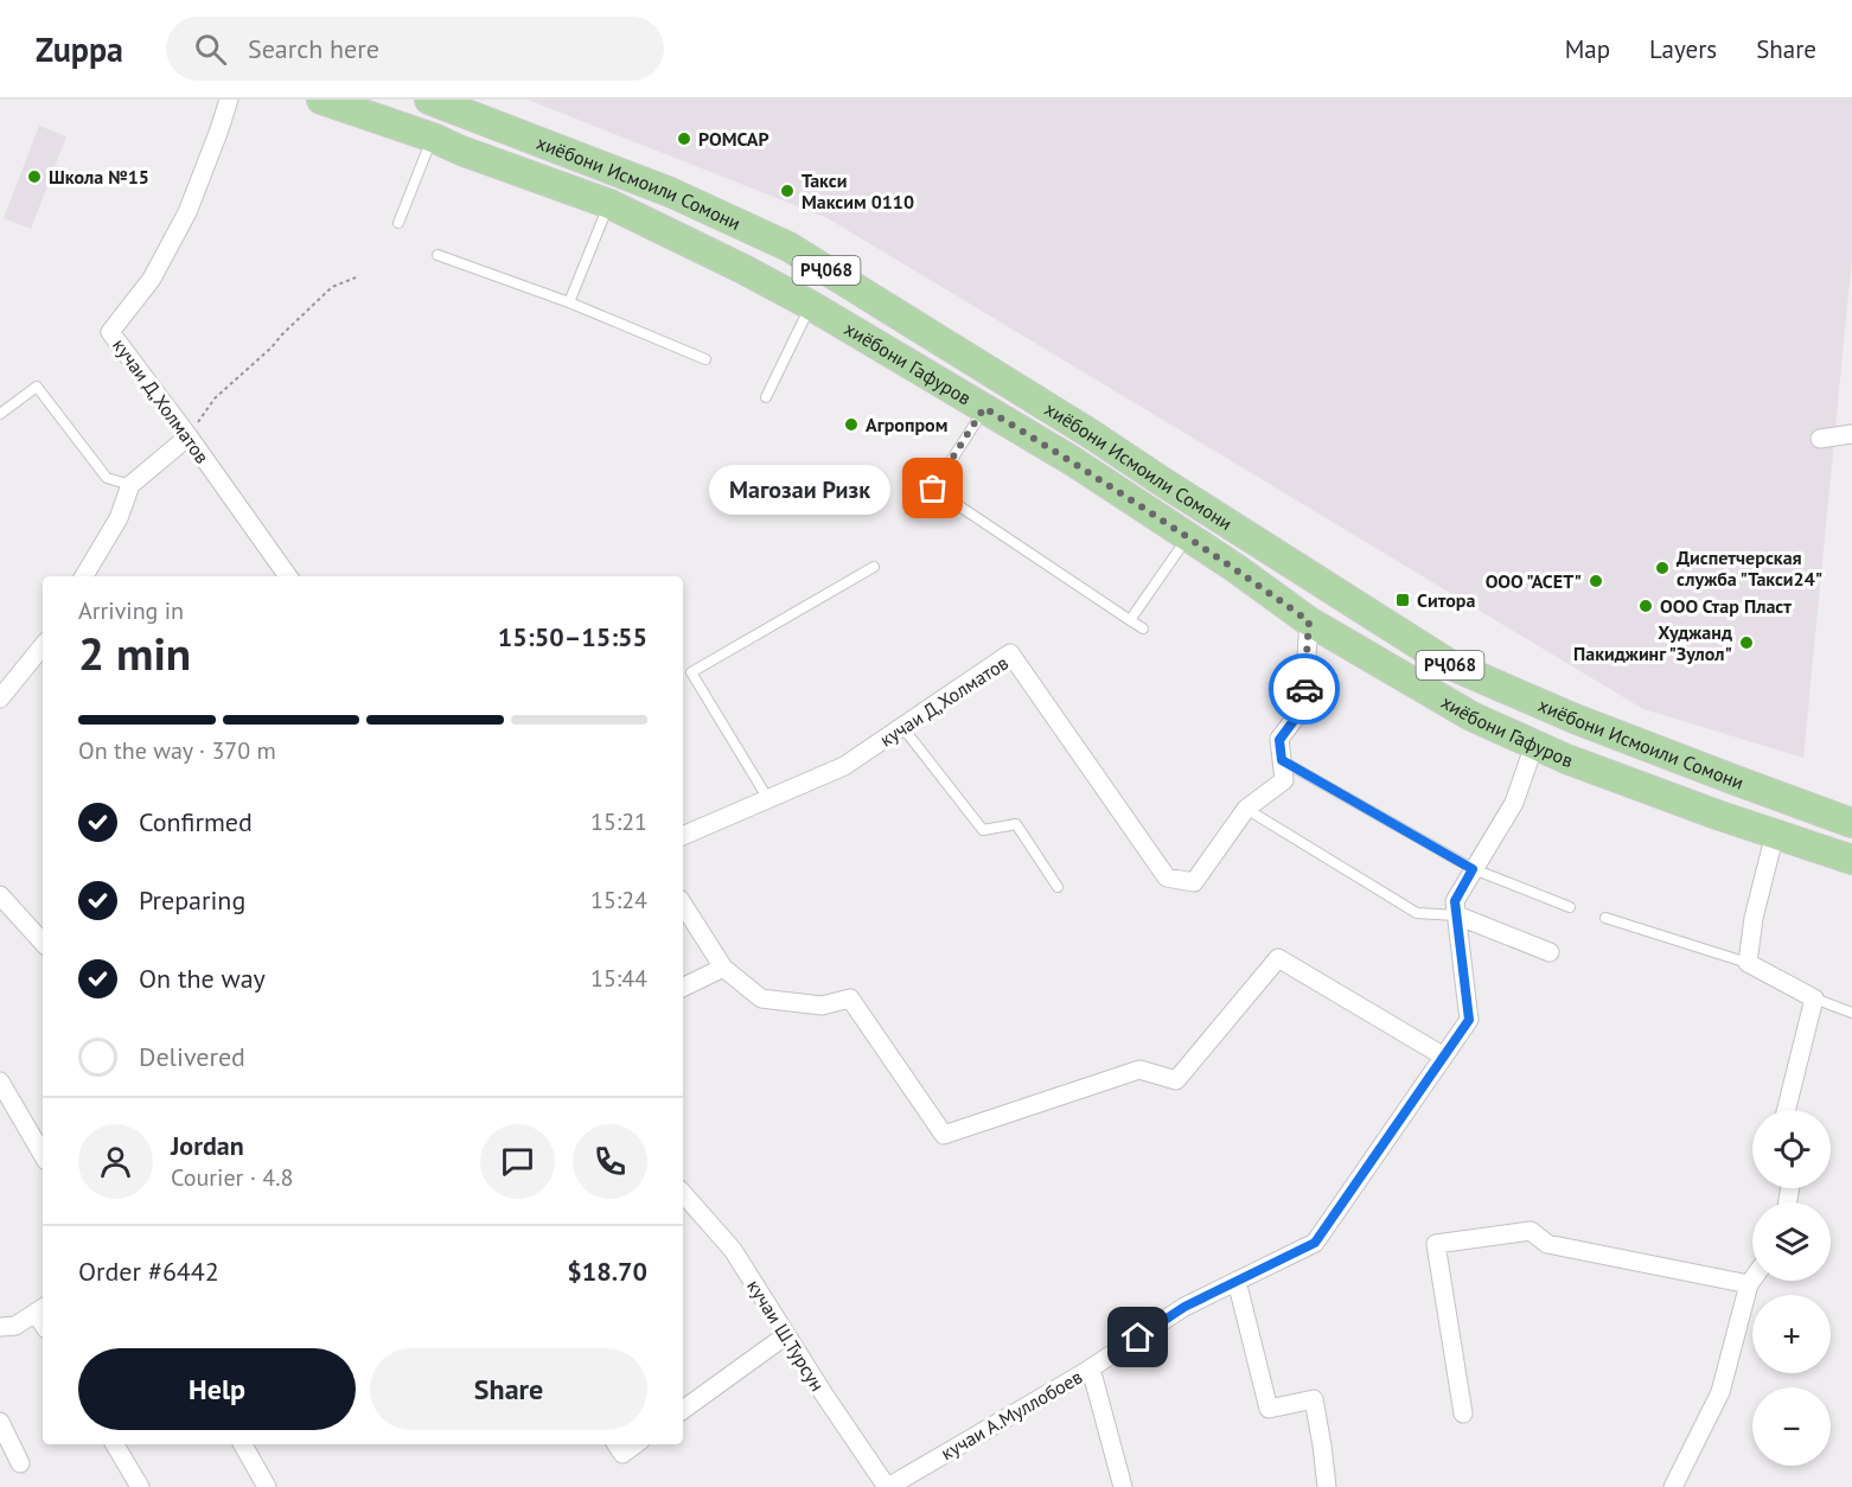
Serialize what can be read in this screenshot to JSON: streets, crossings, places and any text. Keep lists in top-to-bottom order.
{
  "streets": {
    "highway": ["хиёбони Исмоили Сомони", "РҶ068", "хиёбони Гафуров"],
    "street": ["кучаи Д,Холматов", "кучаи Ш.Турсун", "кучаи А.Муллобоев"]
  },
  "crossings": [
    ["кучаи Ш.Турсун", "кучаи А.Муллобоев"]
  ],
  "places": {
    "other": [
      "РОМСАР",
      "Школа №15",
      "Такси Максим 0110",
      "Агропром",
      "Магозаи Ризк",
      "Диспетчерская служба \"Такси24\"",
      "ООО \"АСЕТ\"",
      "ООО Стар Пласт",
      "Худжанд Пакиджинг \"Зулол\""
    ],
    "transit": ["Ситора"]
  },
  "page": {
    "header": "Zuppa",
    "search": "Search here",
    "nav": ["Map", "Layers", "Share"],
    "bubble": "Магозаи Ризк",
    "heading": ["2 min", "Arriving in", "15:50–15:55"],
    "panel": [
      "Jordan",
      "Courier · 4.8",
      "Order #6442",
      "$18.70"
    ],
    "bar": "On the way · 370 m",
    "list": [
      ["Confirmed", "15:21"],
      ["Preparing", "15:24"],
      ["On the way", "15:44"],
      "Delivered"
    ],
    "map_buttons": ["+", "−"],
    "buttons": ["Help", "Share"]
  }
}
